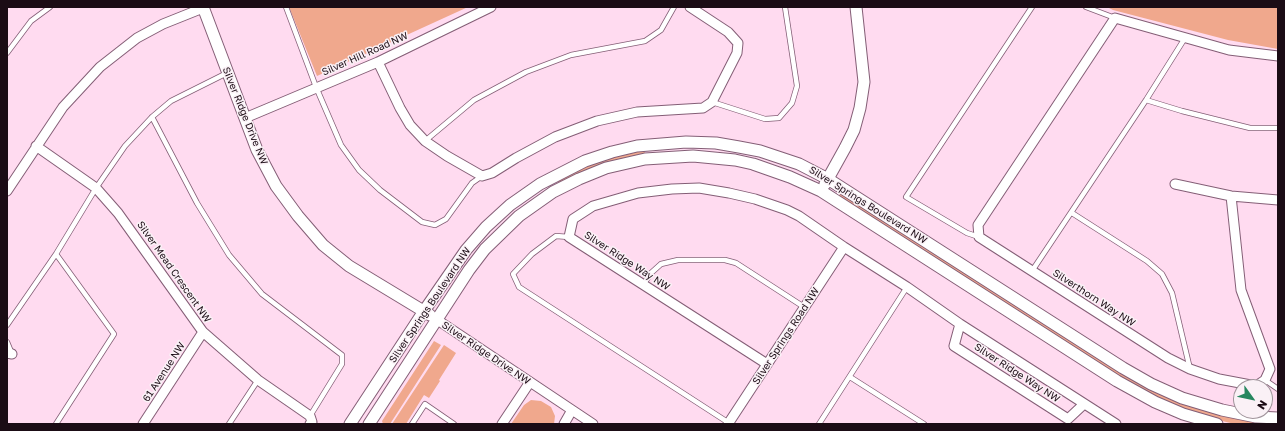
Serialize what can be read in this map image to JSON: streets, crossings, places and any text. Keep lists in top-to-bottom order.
{
  "streets": {
    "street": [
      "Silver Hill Road NW",
      "Silver Ridge Drive NW",
      "Silver Springs Boulevard NW",
      "Silver Ridge Way NW",
      "Silver Mead Crescent NW",
      "Silverthorn Way NW",
      "Silver Springs Road NW",
      "61 Avenue NW"
    ]
  },
  "crossings": [
    ["Silver Hill Road NW", "Silver Ridge Drive NW"],
    ["Silver Ridge Drive NW", "Silver Springs Boulevard NW"],
    ["Silver Ridge Way NW", "Silver Springs Road NW"],
    ["Silver Mead Crescent NW", "61 Avenue NW"]
  ],
  "north": "bottom right"
}
